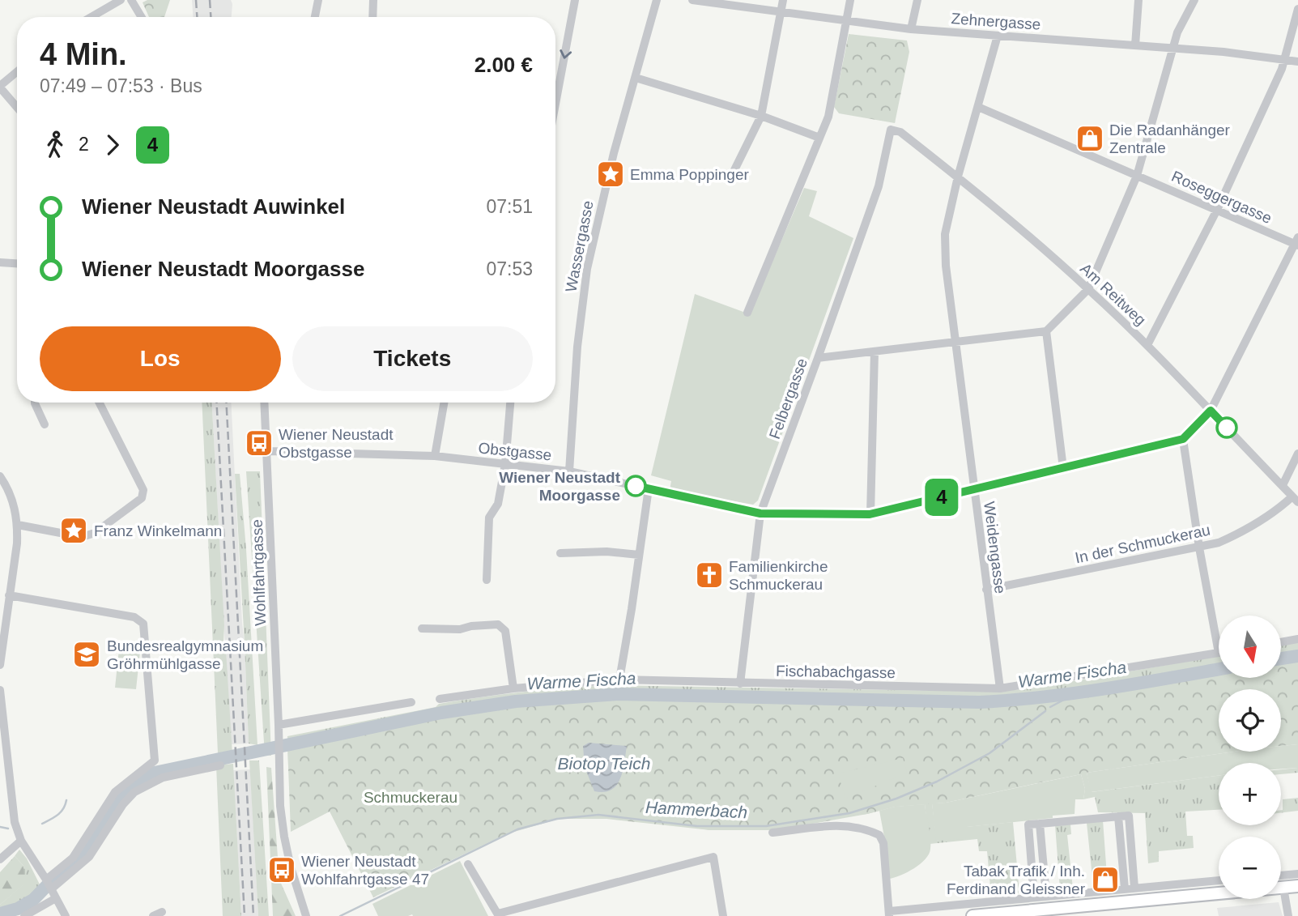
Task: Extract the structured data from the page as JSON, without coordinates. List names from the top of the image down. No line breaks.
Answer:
{"streets":{"street":["Zehnergasse","Roseggergasse","Wassergasse","Am Reitweg","Felbergasse","Obstgasse","In der Schmuckerau","Weidengasse","Wohlfahrtgasse","Fischabachgasse"]},"crossings":[["Zehnergasse","Weidengasse"],["Roseggergasse","Weidengasse"],["Wassergasse","Obstgasse"],["Am Reitweg","Felbergasse"],["Am Reitweg","In der Schmuckerau"],["Am Reitweg","Weidengasse"],["Felbergasse","Obstgasse"],["Felbergasse","Fischabachgasse"],["Obstgasse","Weidengasse"],["Obstgasse","Wohlfahrtgasse"],["In der Schmuckerau","Weidengasse"],["Weidengasse","Fischabachgasse"]],"water":["Warme Fischa","Biotop Teich","Hammerbach"],"parks":["Schmuckerau"],"places":{"shop":["Die Radanhänger Zentrale","Tabak Trafik / Inh. Ferdinand Gleissner"],"place":["Emma Poppinger","Franz Winkelmann"],"bus stop":["Wiener Neustadt Obstgasse","Wiener Neustadt Wohlfahrtgasse 47"],"other":["Wiener Neustadt Moorgasse"],"church":["Familienkirche Schmuckerau"],"school or university":["Bundesrealgymnasium Gröhrmühlgasse"]},"lines":["bus line 4"],"north":"bottom","page":{"on_map":"4","heading":["4 Min.","07:49 – 07:53 · Bus","2.00 €"],"legs":["2","4"],"list":[{"name":"Wiener Neustadt Auwinkel","value":"07:51"},{"name":"Wiener Neustadt Moorgasse","value":"07:53"}],"buttons":["Los","Tickets"],"map_buttons":["+","−"]}}
